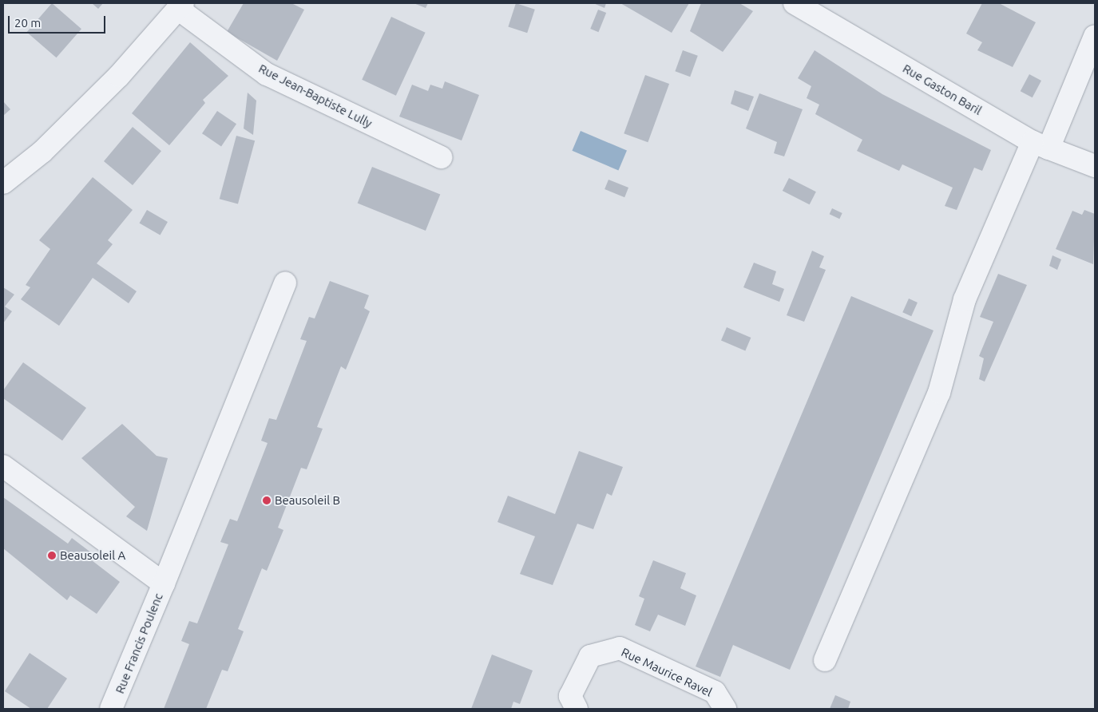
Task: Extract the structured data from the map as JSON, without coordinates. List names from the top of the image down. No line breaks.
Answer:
{"streets":{"street":["Rue Gaston Baril","Rue Jean-Baptiste Lully","Rue Francis Poulenc","Rue Maurice Ravel"]},"places":["Beausoleil B","Beausoleil A"],"scale_bar":"20 m"}
